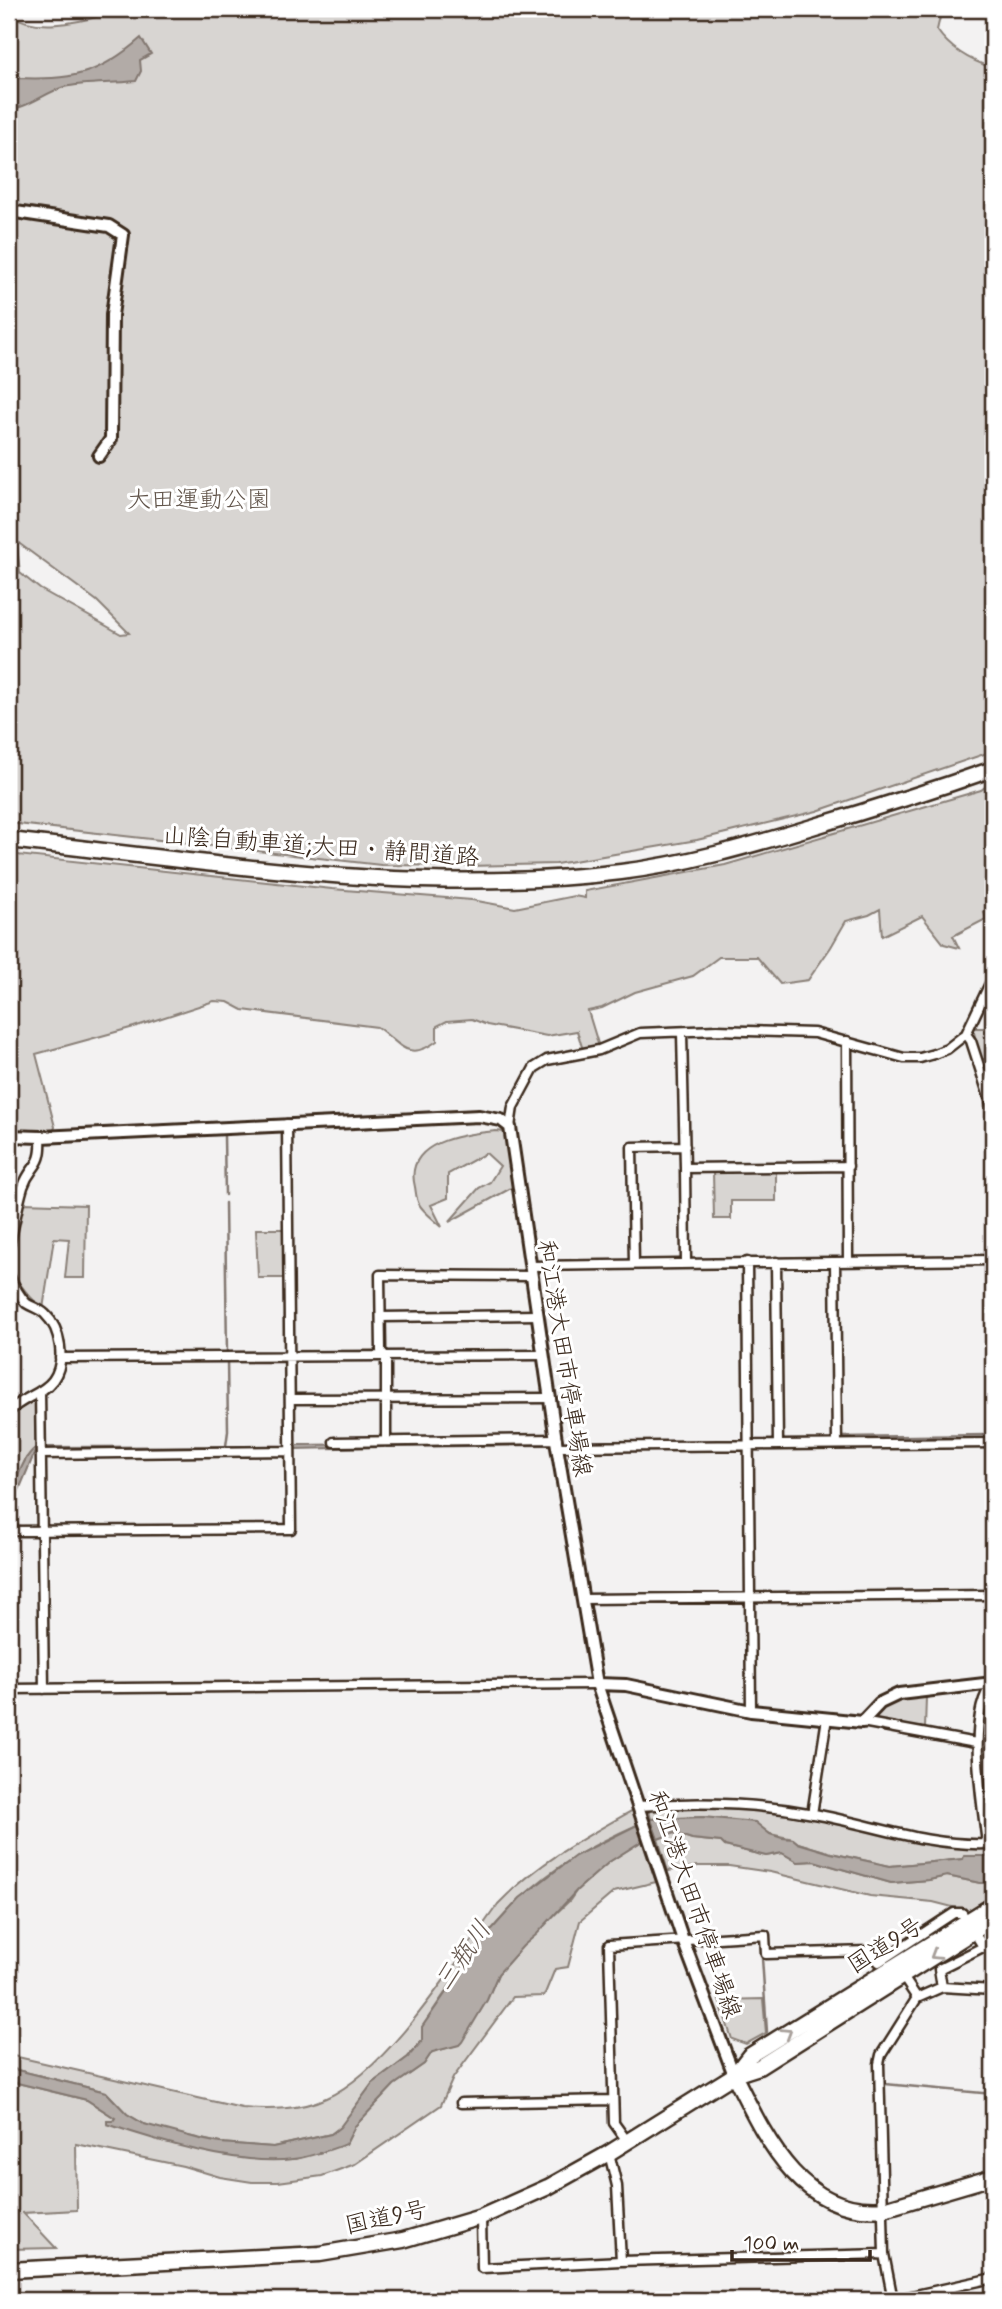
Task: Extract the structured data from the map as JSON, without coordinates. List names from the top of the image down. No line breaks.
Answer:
{"streets":{"highway":["山陰自動車道;大田・静間道路","国道9号"],"main road":["和江港大田市停車場線"]},"crossings":[["和江港大田市停車場線","国道9号"]],"water":["三瓶川"],"parks":["大田運動公園"],"scale_bar":"100 m"}
